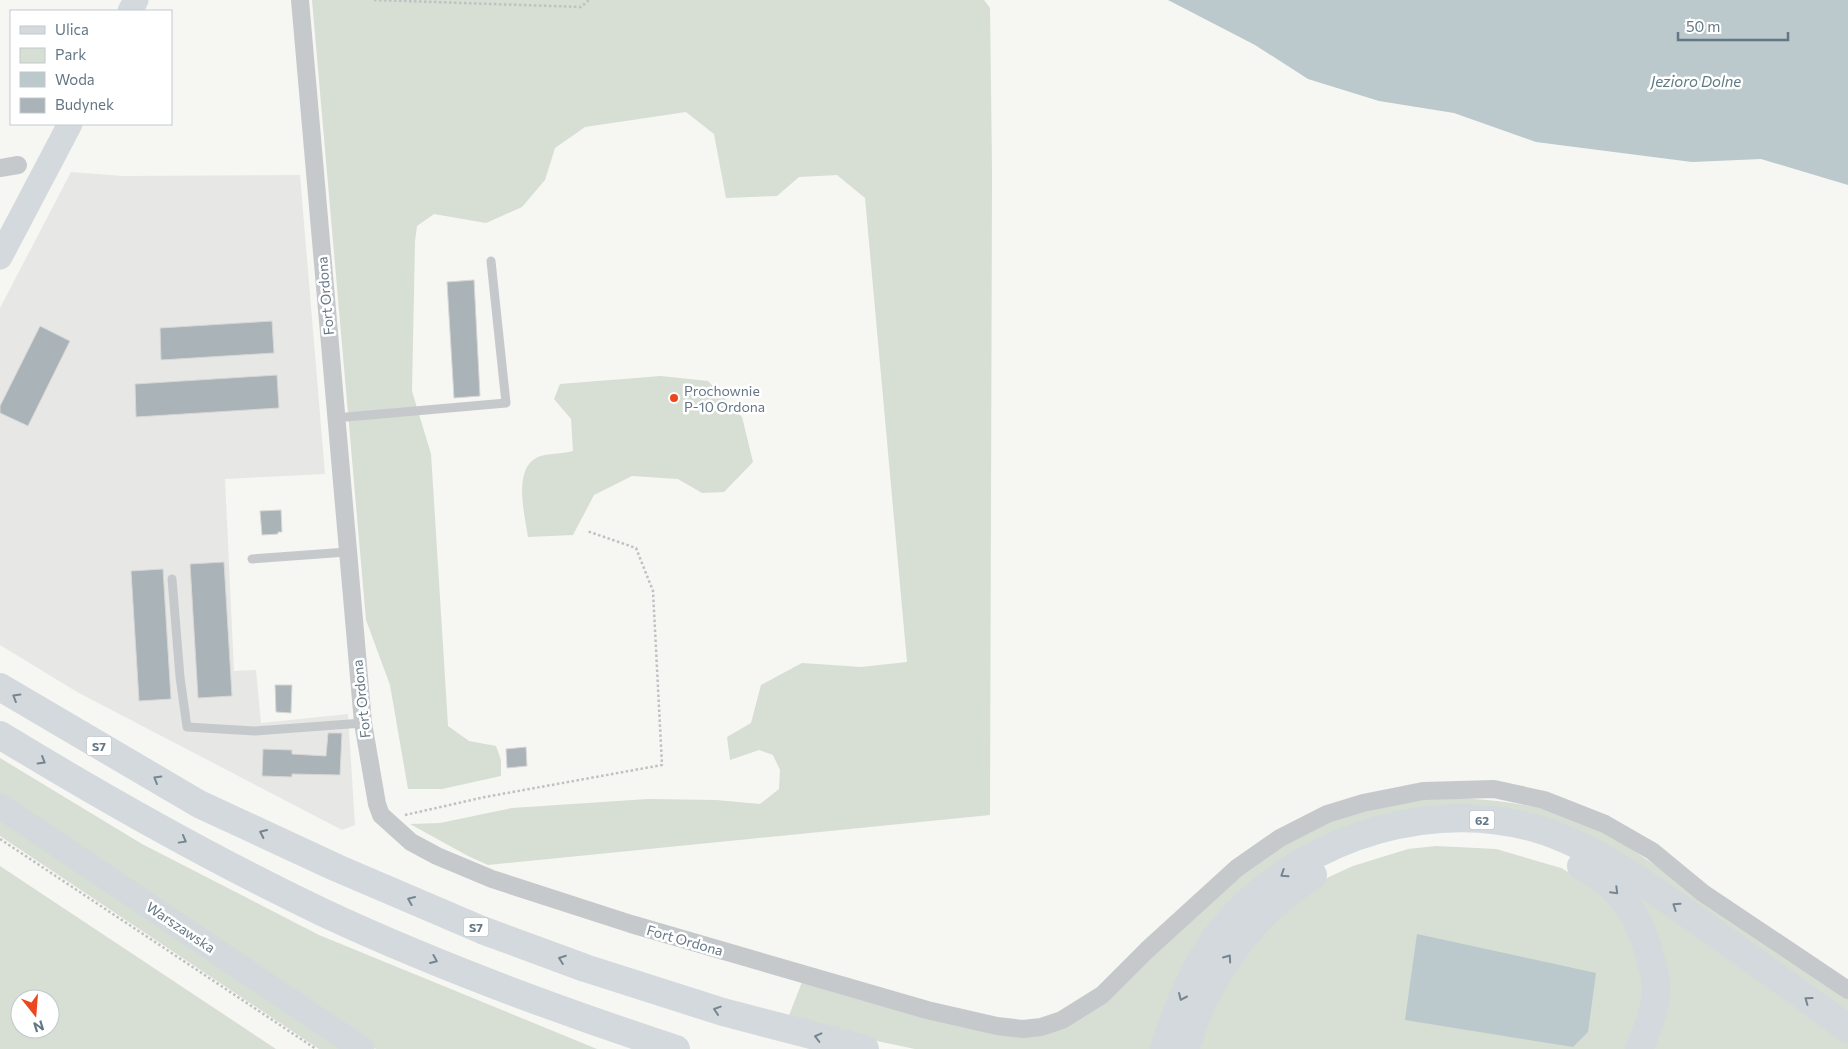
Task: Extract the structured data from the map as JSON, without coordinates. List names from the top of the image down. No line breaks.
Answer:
{"streets":{"highway":["S7","62"],"main road":["Warszawska"],"street":["Fort Ordona"]},"water":["Jezioro Dolne"],"places":["Prochownie P-10 Ordona"],"legend":["Ulica","Park","Woda","Budynek"],"scale_bar":"50 m","north":"bottom"}
